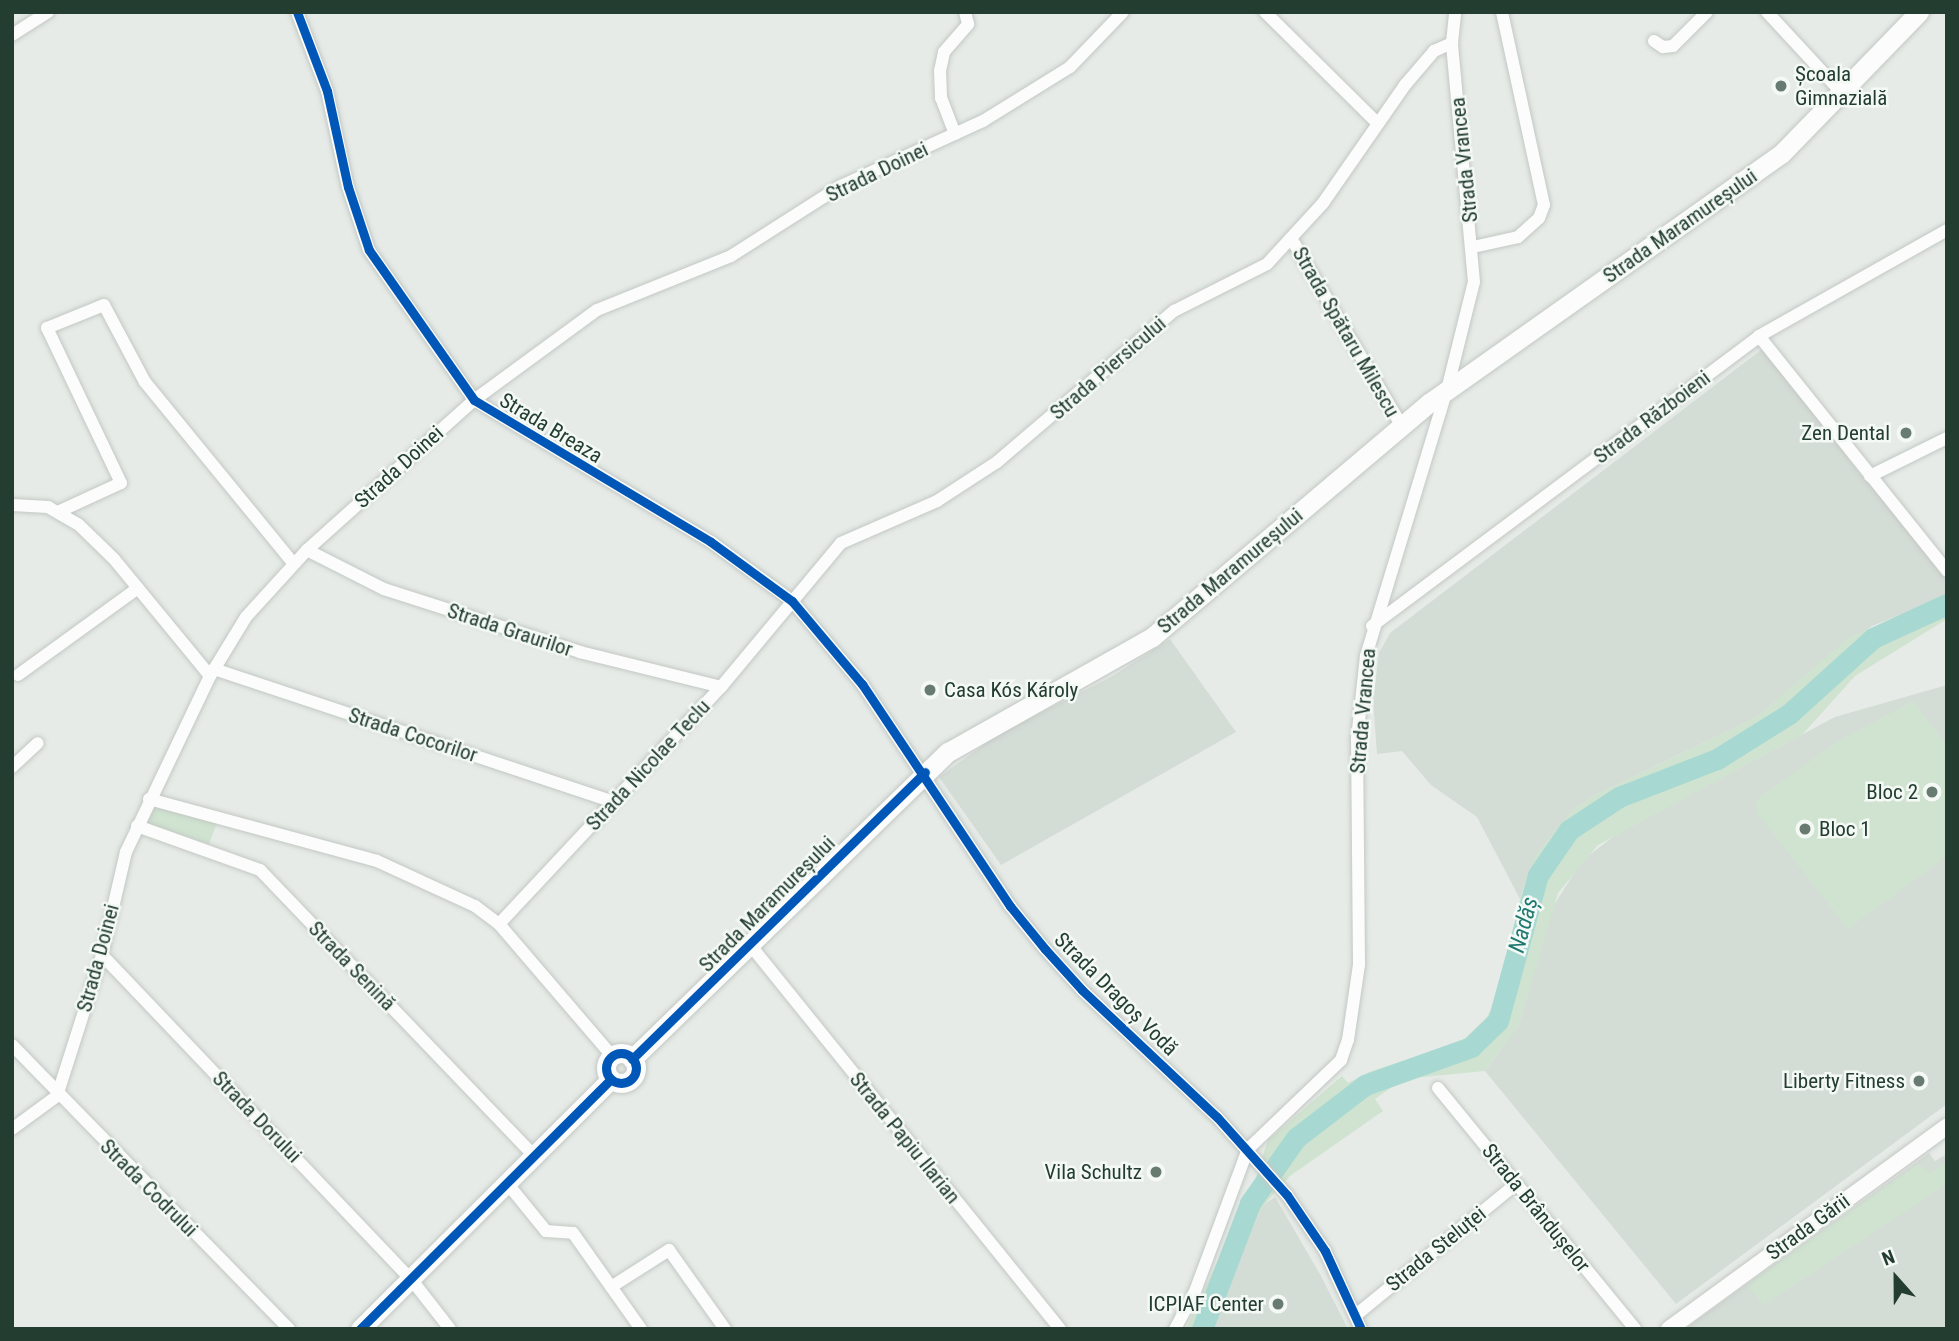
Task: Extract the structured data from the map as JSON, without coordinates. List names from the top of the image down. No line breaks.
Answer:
{"streets":{"main road":["Strada Maramureșului"],"street":["Strada Vrancea","Strada Doinei","Strada Spătaru Milescu","Strada Piersicului","Strada Războieni","Strada Breaza","Strada Graurilor","Strada Cocorilor","Strada Nicolae Teclu","Strada Senină","Strada Dragoș Vodă","Strada Dorului","Strada Papiu Ilarian","Strada Codrului","Strada Brândușelor","Strada Gării","Strada Steluței"]},"crossings":[["Strada Vrancea","Strada Maramureșului"],["Strada Vrancea","Strada Piersicului"],["Strada Vrancea","Strada Războieni"],["Strada Vrancea","Strada Dragoș Vodă"],["Strada Doinei","Strada Breaza"],["Strada Doinei","Strada Graurilor"],["Strada Doinei","Strada Cocorilor"],["Strada Doinei","Strada Senină"],["Strada Doinei","Strada Dorului"],["Strada Doinei","Strada Codrului"],["Strada Maramureșului","Strada Spătaru Milescu"],["Strada Maramureșului","Strada Breaza"],["Strada Maramureșului","Strada Senină"],["Strada Maramureșului","Strada Dragoș Vodă"],["Strada Maramureșului","Strada Dorului"],["Strada Maramureșului","Strada Papiu Ilarian"],["Strada Spătaru Milescu","Strada Piersicului"],["Strada Piersicului","Strada Breaza"],["Strada Piersicului","Strada Nicolae Teclu"],["Strada Breaza","Strada Nicolae Teclu"],["Strada Breaza","Strada Dragoș Vodă"],["Strada Graurilor","Strada Nicolae Teclu"],["Strada Cocorilor","Strada Nicolae Teclu"],["Strada Dragoș Vodă","Strada Steluței"],["Strada Brândușelor","Strada Steluței"]],"water":["Nadăș"],"places":["Școala Gimnazială","Zen Dental","Casa Kós Károly","Bloc 2","Bloc 1","Liberty Fitness","Vila Schultz","ICPIAF Center"],"north":"top"}
